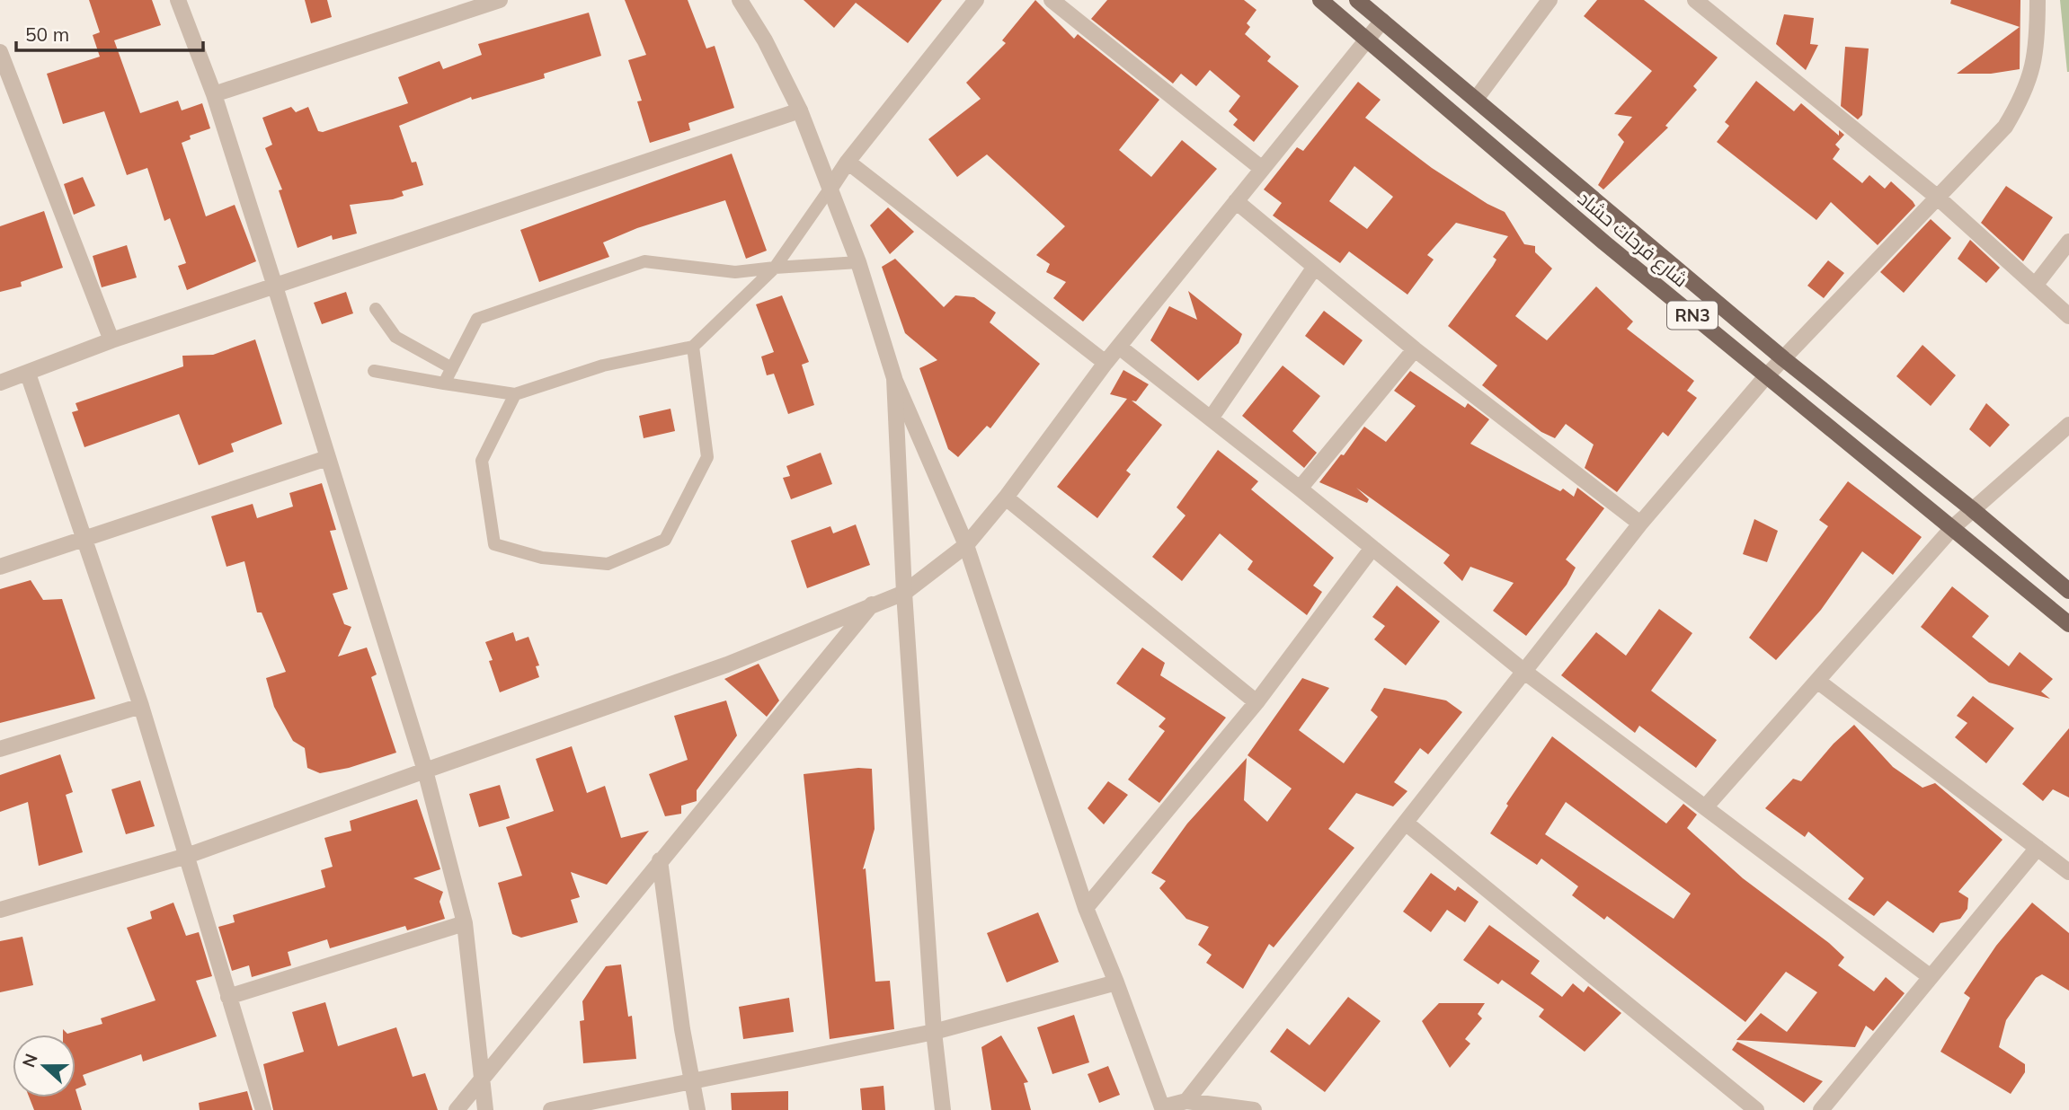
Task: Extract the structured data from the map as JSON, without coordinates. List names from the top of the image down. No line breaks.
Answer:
{"streets":{"main road":["شارع فرحات حشاد","RN3"]},"scale_bar":"50 m","north":"left"}
